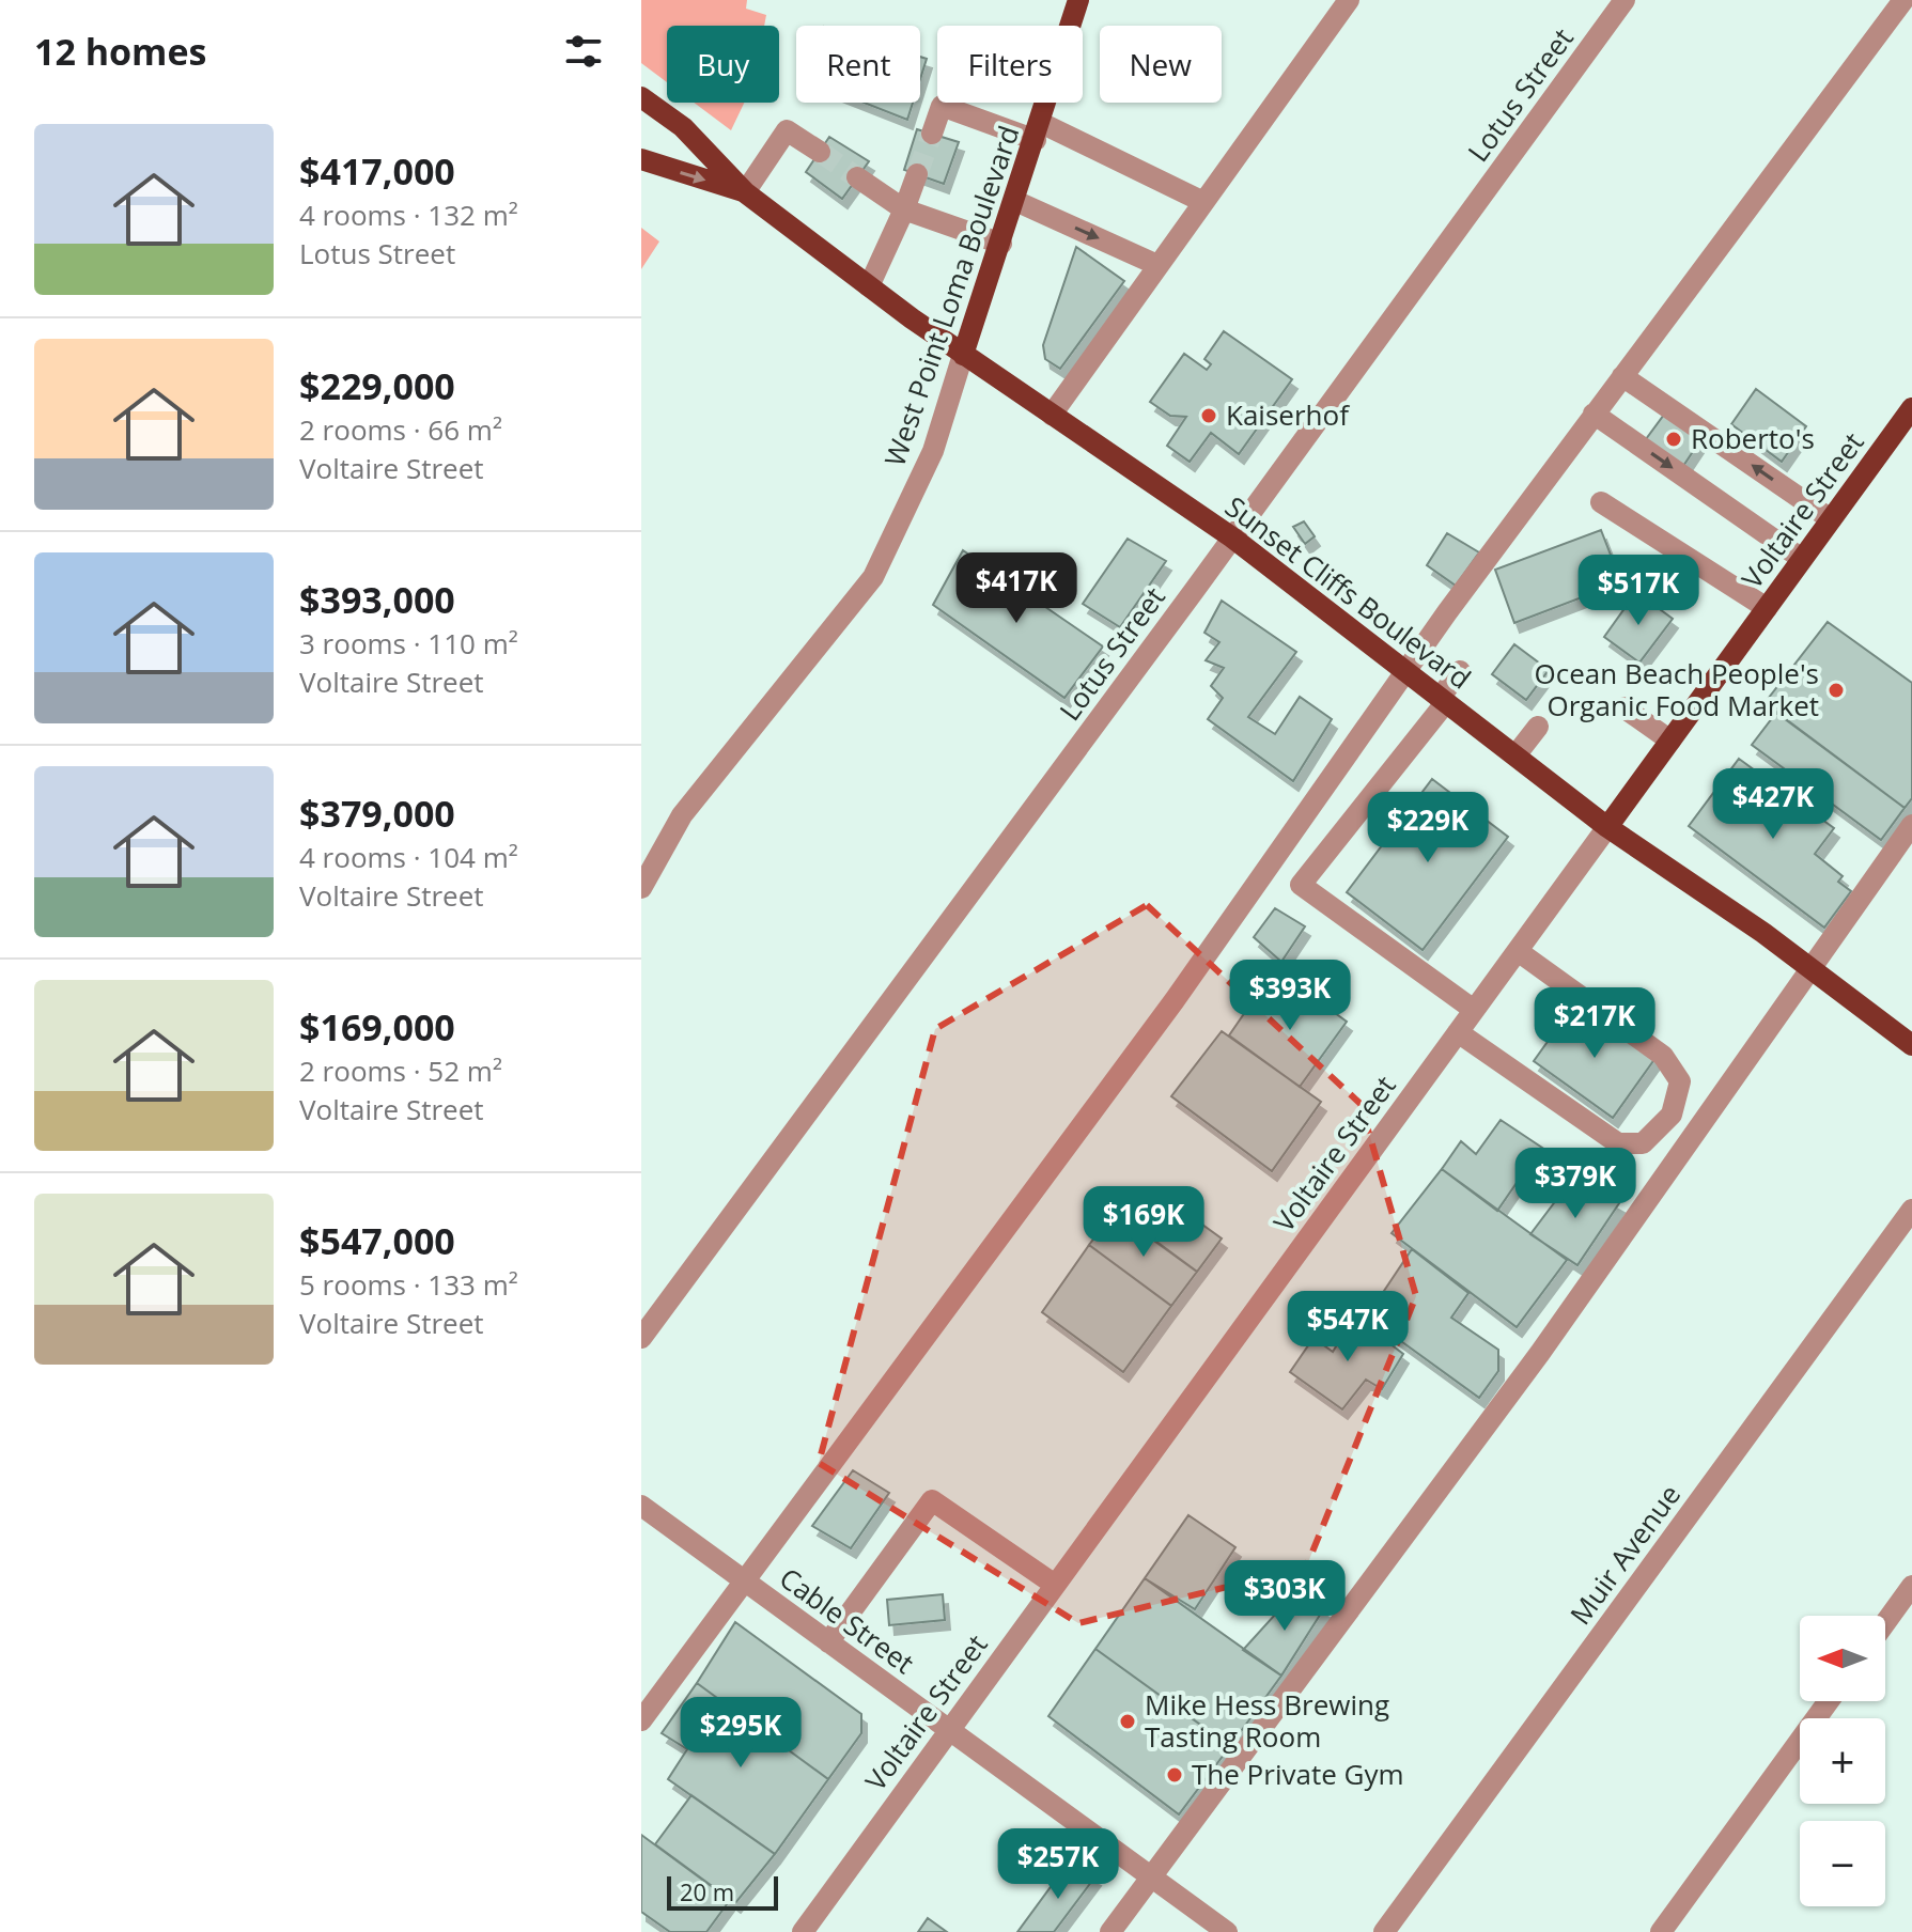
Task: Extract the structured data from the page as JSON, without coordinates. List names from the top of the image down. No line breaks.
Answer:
{"streets":{"main road":["West Point Loma Boulevard","Voltaire Street","Sunset Cliffs Boulevard"],"street":["Lotus Street","Muir Avenue","Cable Street"]},"crossings":[["Lotus Street","Sunset Cliffs Boulevard"],["West Point Loma Boulevard","Sunset Cliffs Boulevard"],["Voltaire Street","Sunset Cliffs Boulevard"],["Voltaire Street","Cable Street"]],"places":["Kaiserhof","Roberto's","Ocean Beach People's Organic Food Market","Mike Hess Brewing Tasting Room","The Private Gym"],"scale_bar":"20 m","north":"left","page":{"heading":"12 homes","chip":["Buy","Rent","Filters","New"],"list":[{"name":"$417,000","note":"4 rooms · 132 m² · Lotus Street"},{"name":"$229,000","note":"2 rooms · 66 m² · Voltaire Street"},{"name":"$393,000","note":"3 rooms · 110 m² · Voltaire Street"},{"name":"$379,000","note":"4 rooms · 104 m² · Voltaire Street"},{"name":"$169,000","note":"2 rooms · 52 m² · Voltaire Street"},{"name":"$547,000","note":"5 rooms · 133 m² · Voltaire Street"}],"price":["$417K","$517K","$427K","$229K","$393K","$217K","$379K","$169K","$547K","$303K","$295K","$257K"],"map_buttons":["+","−"],"scale":"20 m"}}
